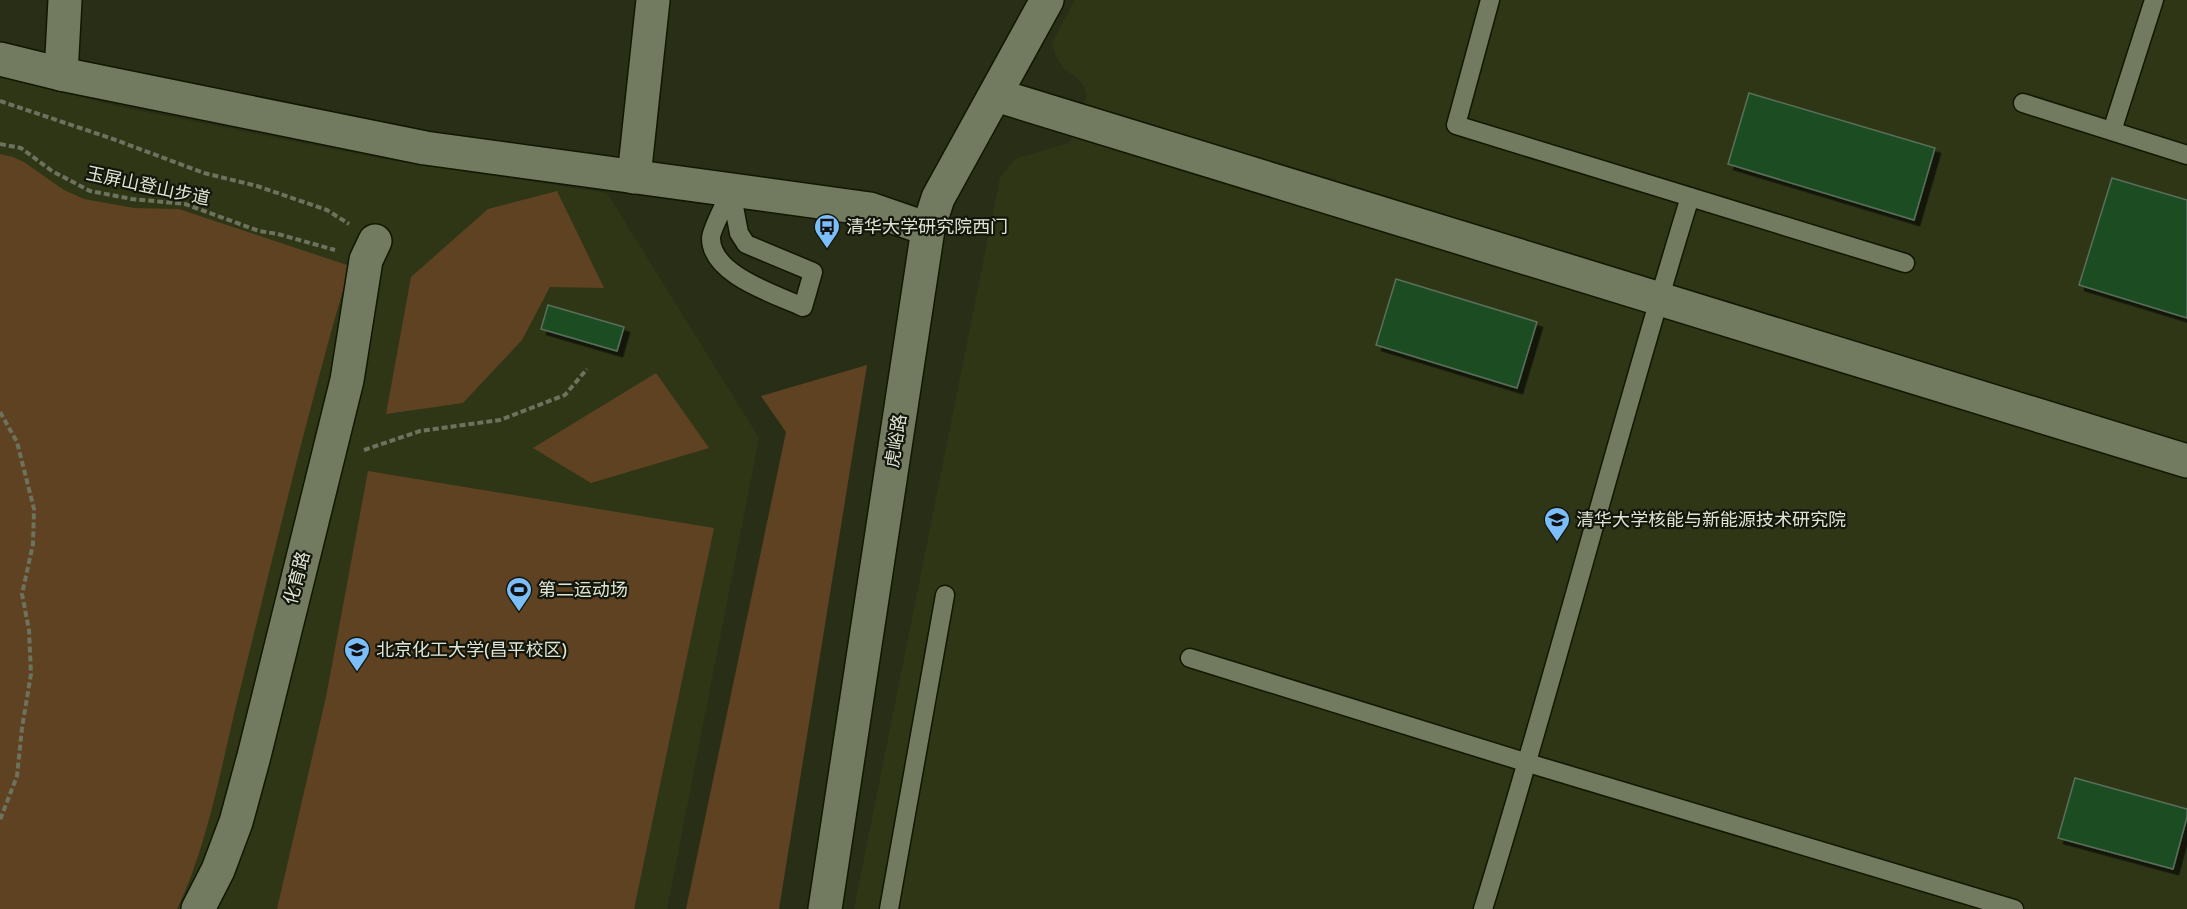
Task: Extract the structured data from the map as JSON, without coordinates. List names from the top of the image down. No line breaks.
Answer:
{"streets":{"street":["虎峪路","化育路"],"path":["玉屏山登山步道"]},"crossings":[["玉屏山登山步道","化育路"]],"places":{"bus stop":["清华大学研究院西门"],"school or university":["清华大学核能与新能源技术研究院","北京化工大学(昌平校区)"],"sports":["第二运动场"]}}
